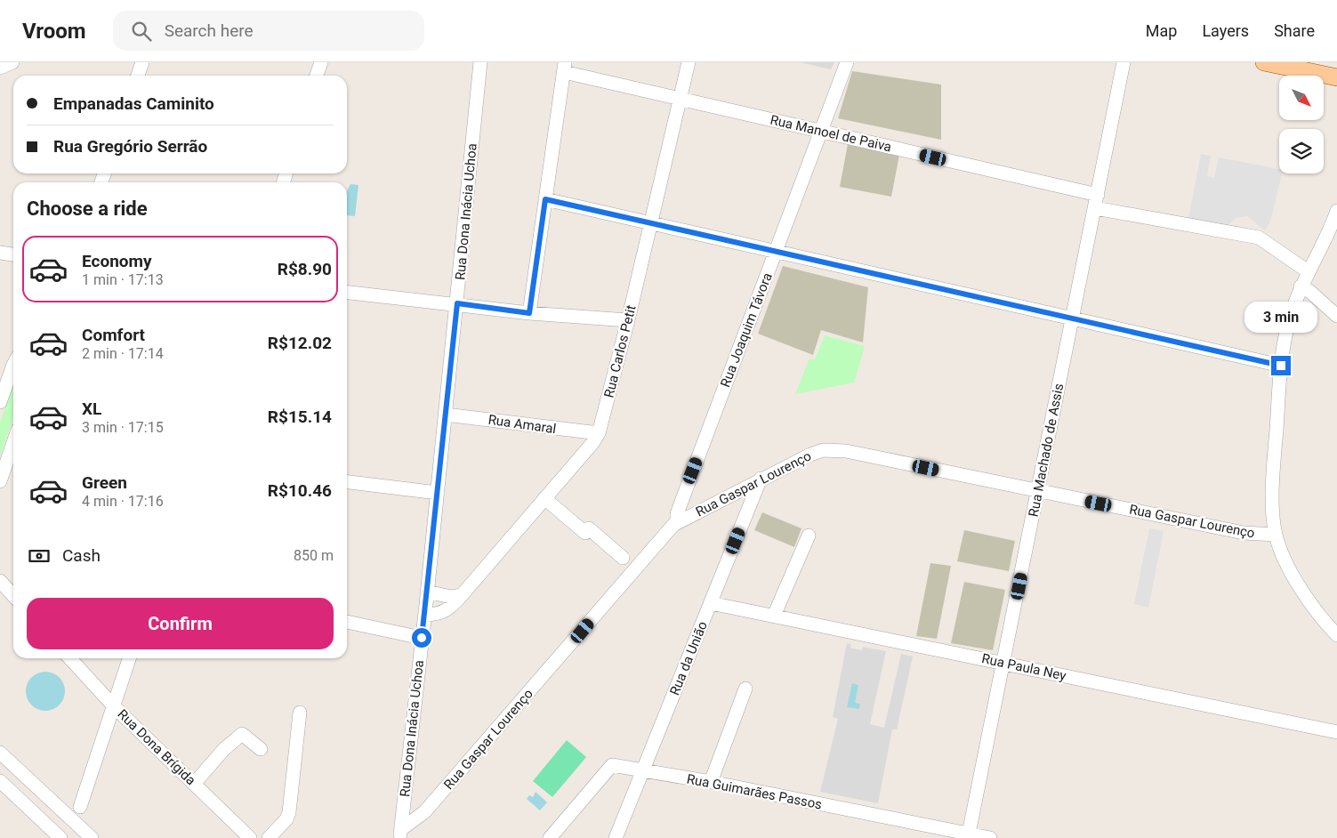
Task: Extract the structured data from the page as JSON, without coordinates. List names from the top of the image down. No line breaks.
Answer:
{"streets":{"street":["Rua Manoel de Paiva","Rua Dona Inácia Uchoa","Rua Joaquim Távora","Rua Carlos Petit","Rua Amaral","Rua Machado de Assis","Rua Gaspar Lourenço","Rua da União","Rua Paula Ney","Rua Dona Brígida","Rua Guimarães Passos"]},"crossings":[["Rua Manoel de Paiva","Rua Joaquim Távora"],["Rua Manoel de Paiva","Rua Carlos Petit"],["Rua Manoel de Paiva","Rua Machado de Assis"],["Rua Dona Inácia Uchoa","Rua Carlos Petit"],["Rua Dona Inácia Uchoa","Rua Amaral"],["Rua Dona Inácia Uchoa","Rua Gaspar Lourenço"],["Rua Joaquim Távora","Rua Gaspar Lourenço"],["Rua Carlos Petit","Rua Amaral"],["Rua Machado de Assis","Rua Gaspar Lourenço"],["Rua Machado de Assis","Rua Paula Ney"],["Rua Machado de Assis","Rua Guimarães Passos"],["Rua Gaspar Lourenço","Rua da União"],["Rua da União","Rua Paula Ney"],["Rua da União","Rua Guimarães Passos"]],"north":"bottom right","page":{"header":"Vroom","search":"Search here","nav":["Map","Layers","Share"],"banner":["Empanadas Caminito","Rua Gregório Serrão"],"heading":"Choose a ride","list":[{"name":"Economy","note":"1 min · 17:13","value":"R$8.90"},{"name":"Comfort","note":"2 min · 17:14","value":"R$12.02"},{"name":"XL","note":"3 min · 17:15","value":"R$15.14"},{"name":"Green","note":"4 min · 17:16","value":"R$10.46"}],"bubble":"3 min","pay":["Cash","850 m"],"buttons":"Confirm"}}
